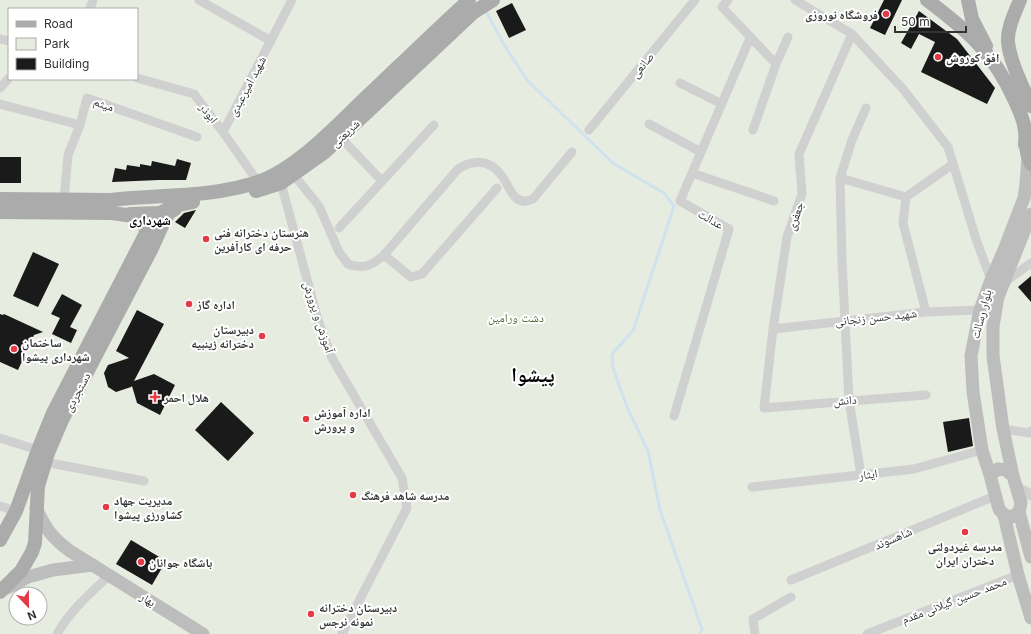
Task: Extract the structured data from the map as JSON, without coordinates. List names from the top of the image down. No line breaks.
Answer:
{"streets":{"main road":["شریعتی","بلوار رسالت","دستجردی","بهار"],"street":["صانعی","شهید امیرعبدی","میثم","ابوذر","جعفری","عدالت","آموزش و پرورش","شهید حسن زنجانی","دانش","ایثار","شاهسوند","محمد حسین گیلانی مقدم"]},"crossings":[["شهید امیرعبدی","ابوذر"],["ابوذر","شریعتی"],["شریعتی","آموزش و پرورش"],["شریعتی","دستجردی"],["جعفری","شهید حسن زنجانی"],["جعفری","دانش"],["بلوار رسالت","شهید حسن زنجانی"],["بلوار رسالت","ایثار"],["بلوار رسالت","شاهسوند"],["دستجردی","بهار"]],"districts":["شهرداری","پیشوا"],"parks":["دشت ورامین"],"places":{"other":["فروشگاه نوروزی","افق کوروش","هنرستان دخترانه فنی حرفه ای کارآفرین","اداره گاز","دبیرستان دخترانه زینبیه","ساختمان شهرداری پیشوا","اداره آموزش و پرورش","مدرسه شاهد فرهنگ","مدیریت جهاد کشاورزی پیشوا","مدرسه غیردولتی دختران ایران","باشگاه جوانان","دبیرستان دخترانه نمونه نرجس"],"health":["هلال احمر"]},"legend":["Road","Park","Building"],"scale_bar":"50 m","north":"bottom"}
